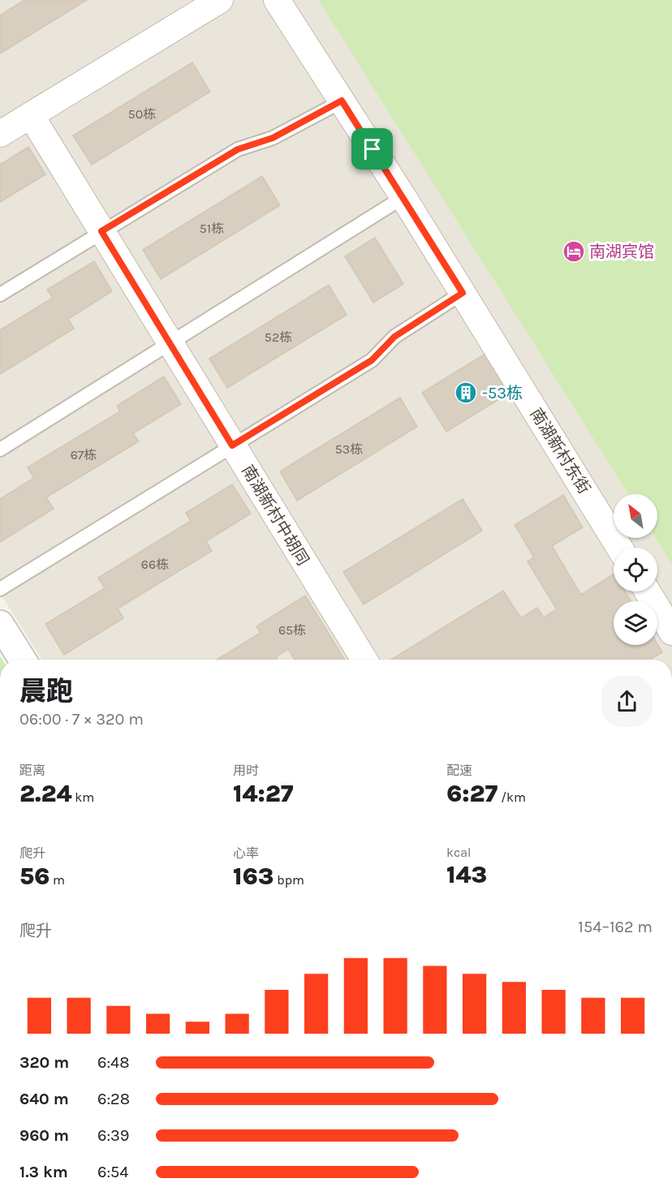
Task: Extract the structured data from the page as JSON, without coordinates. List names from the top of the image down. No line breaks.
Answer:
{"streets":{"street":["南湖新村东街","南湖新村中胡同"]},"places":{"hotel":["南湖宾馆"],"building":["-53栋"]},"house_numbers":["50栋","51栋","52栋","53栋","67栋","66栋","65栋"],"north":"top left","page":{"heading":["晨跑","06:00 · 7 × 320 m"],"stats":[["距离","2.24 km"],["用时","14:27"],["配速","6:27 /km"],["爬升","56 m"],["心率","163 bpm"],["kcal","143"]],"chart":["爬升","154–162 m"],"list":[{"name":"320 m","note":"6:48"},{"name":"640 m","note":"6:28"},{"name":"960 m","note":"6:39"},{"name":"1.3 km","note":"6:54"}]}}
